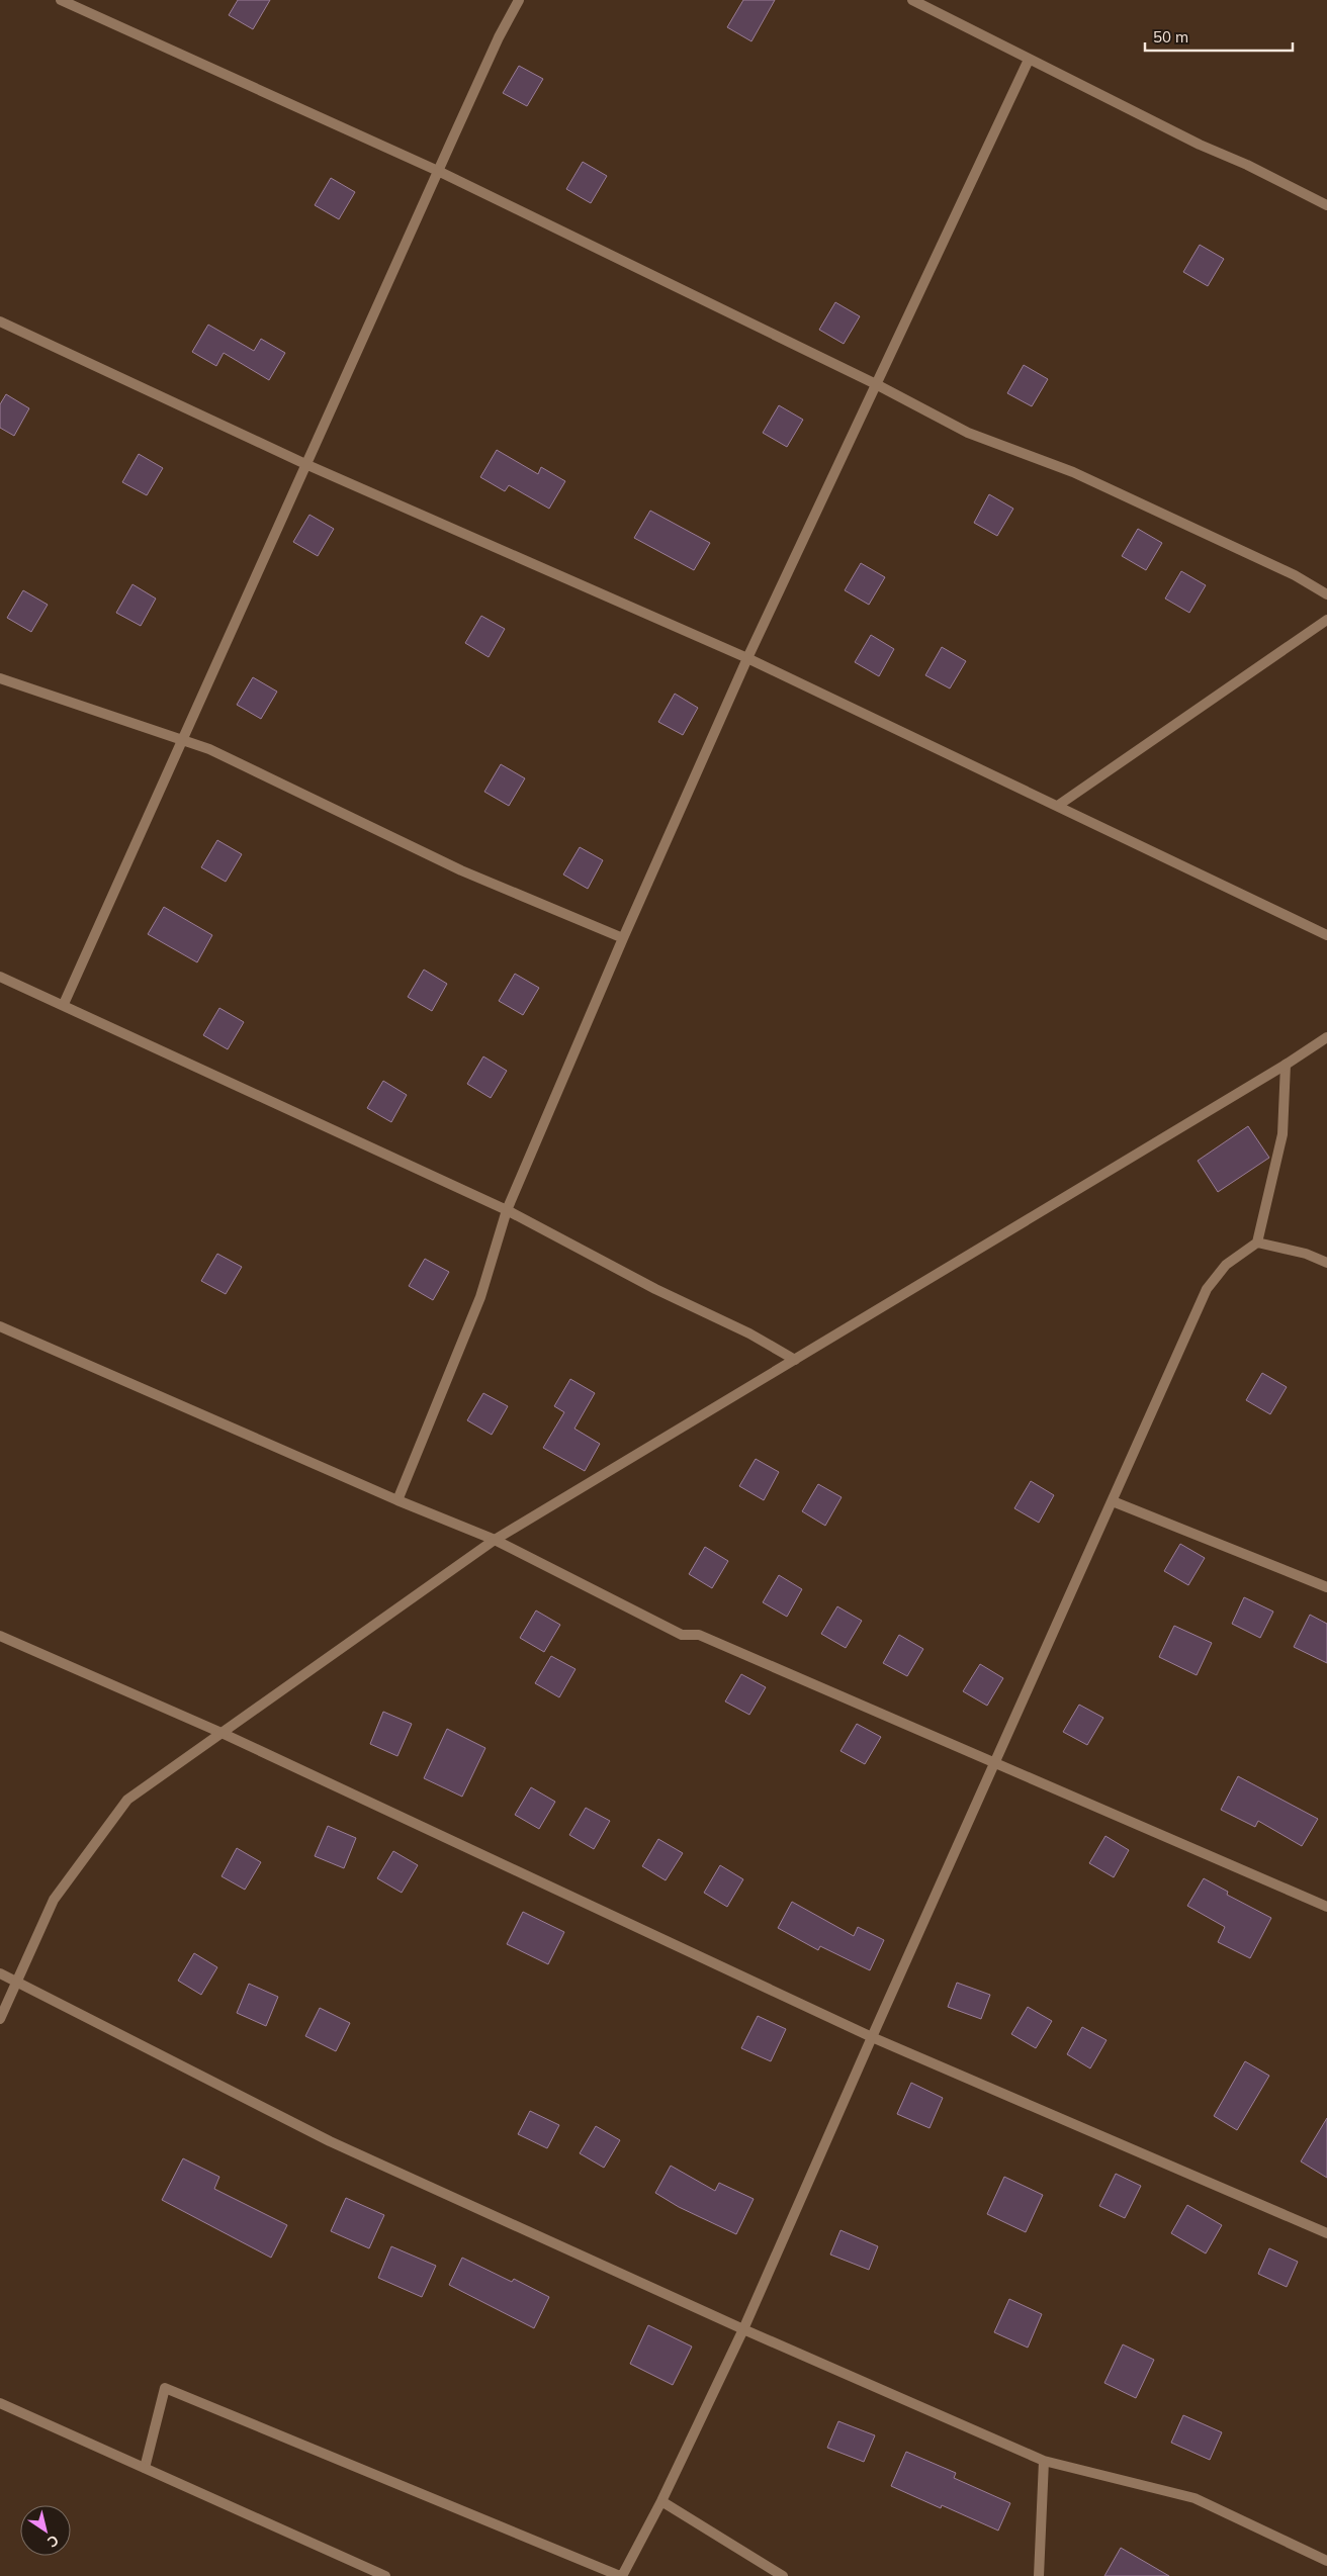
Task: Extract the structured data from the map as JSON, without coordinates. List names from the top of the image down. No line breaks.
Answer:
{"scale_bar":"50 m","north":"bottom right"}
